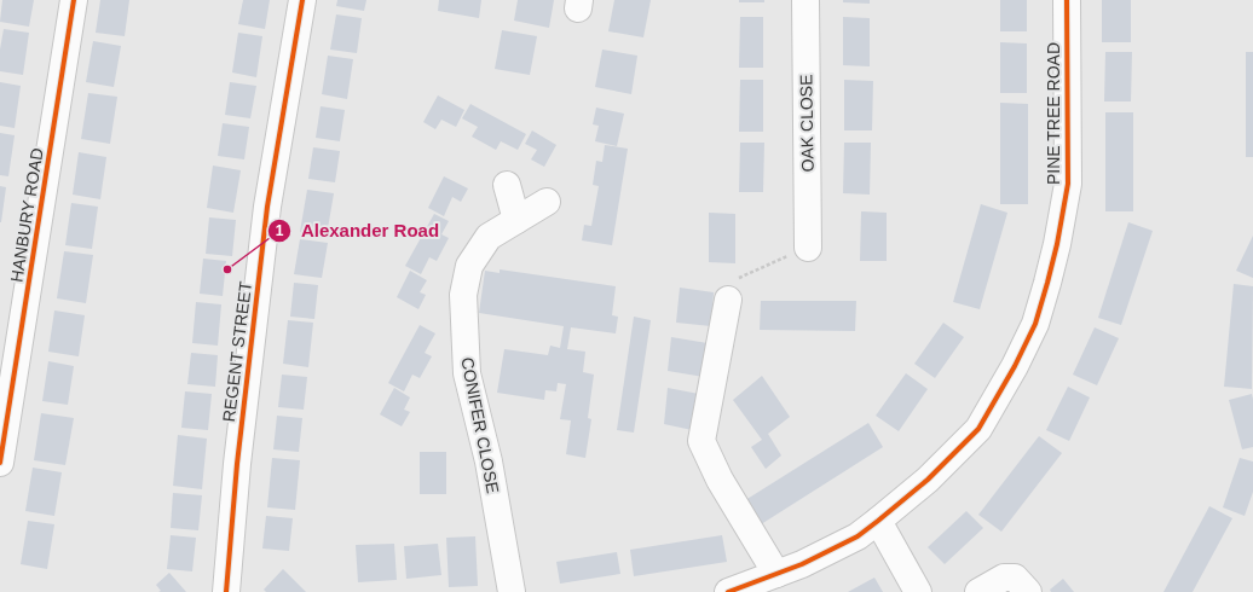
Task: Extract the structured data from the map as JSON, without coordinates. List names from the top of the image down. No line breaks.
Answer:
{"streets":{"street":["PINE TREE ROAD","OAK CLOSE","HANBURY ROAD","REGENT STREET","CONIFER CLOSE"]},"places":["Alexander Road"]}
